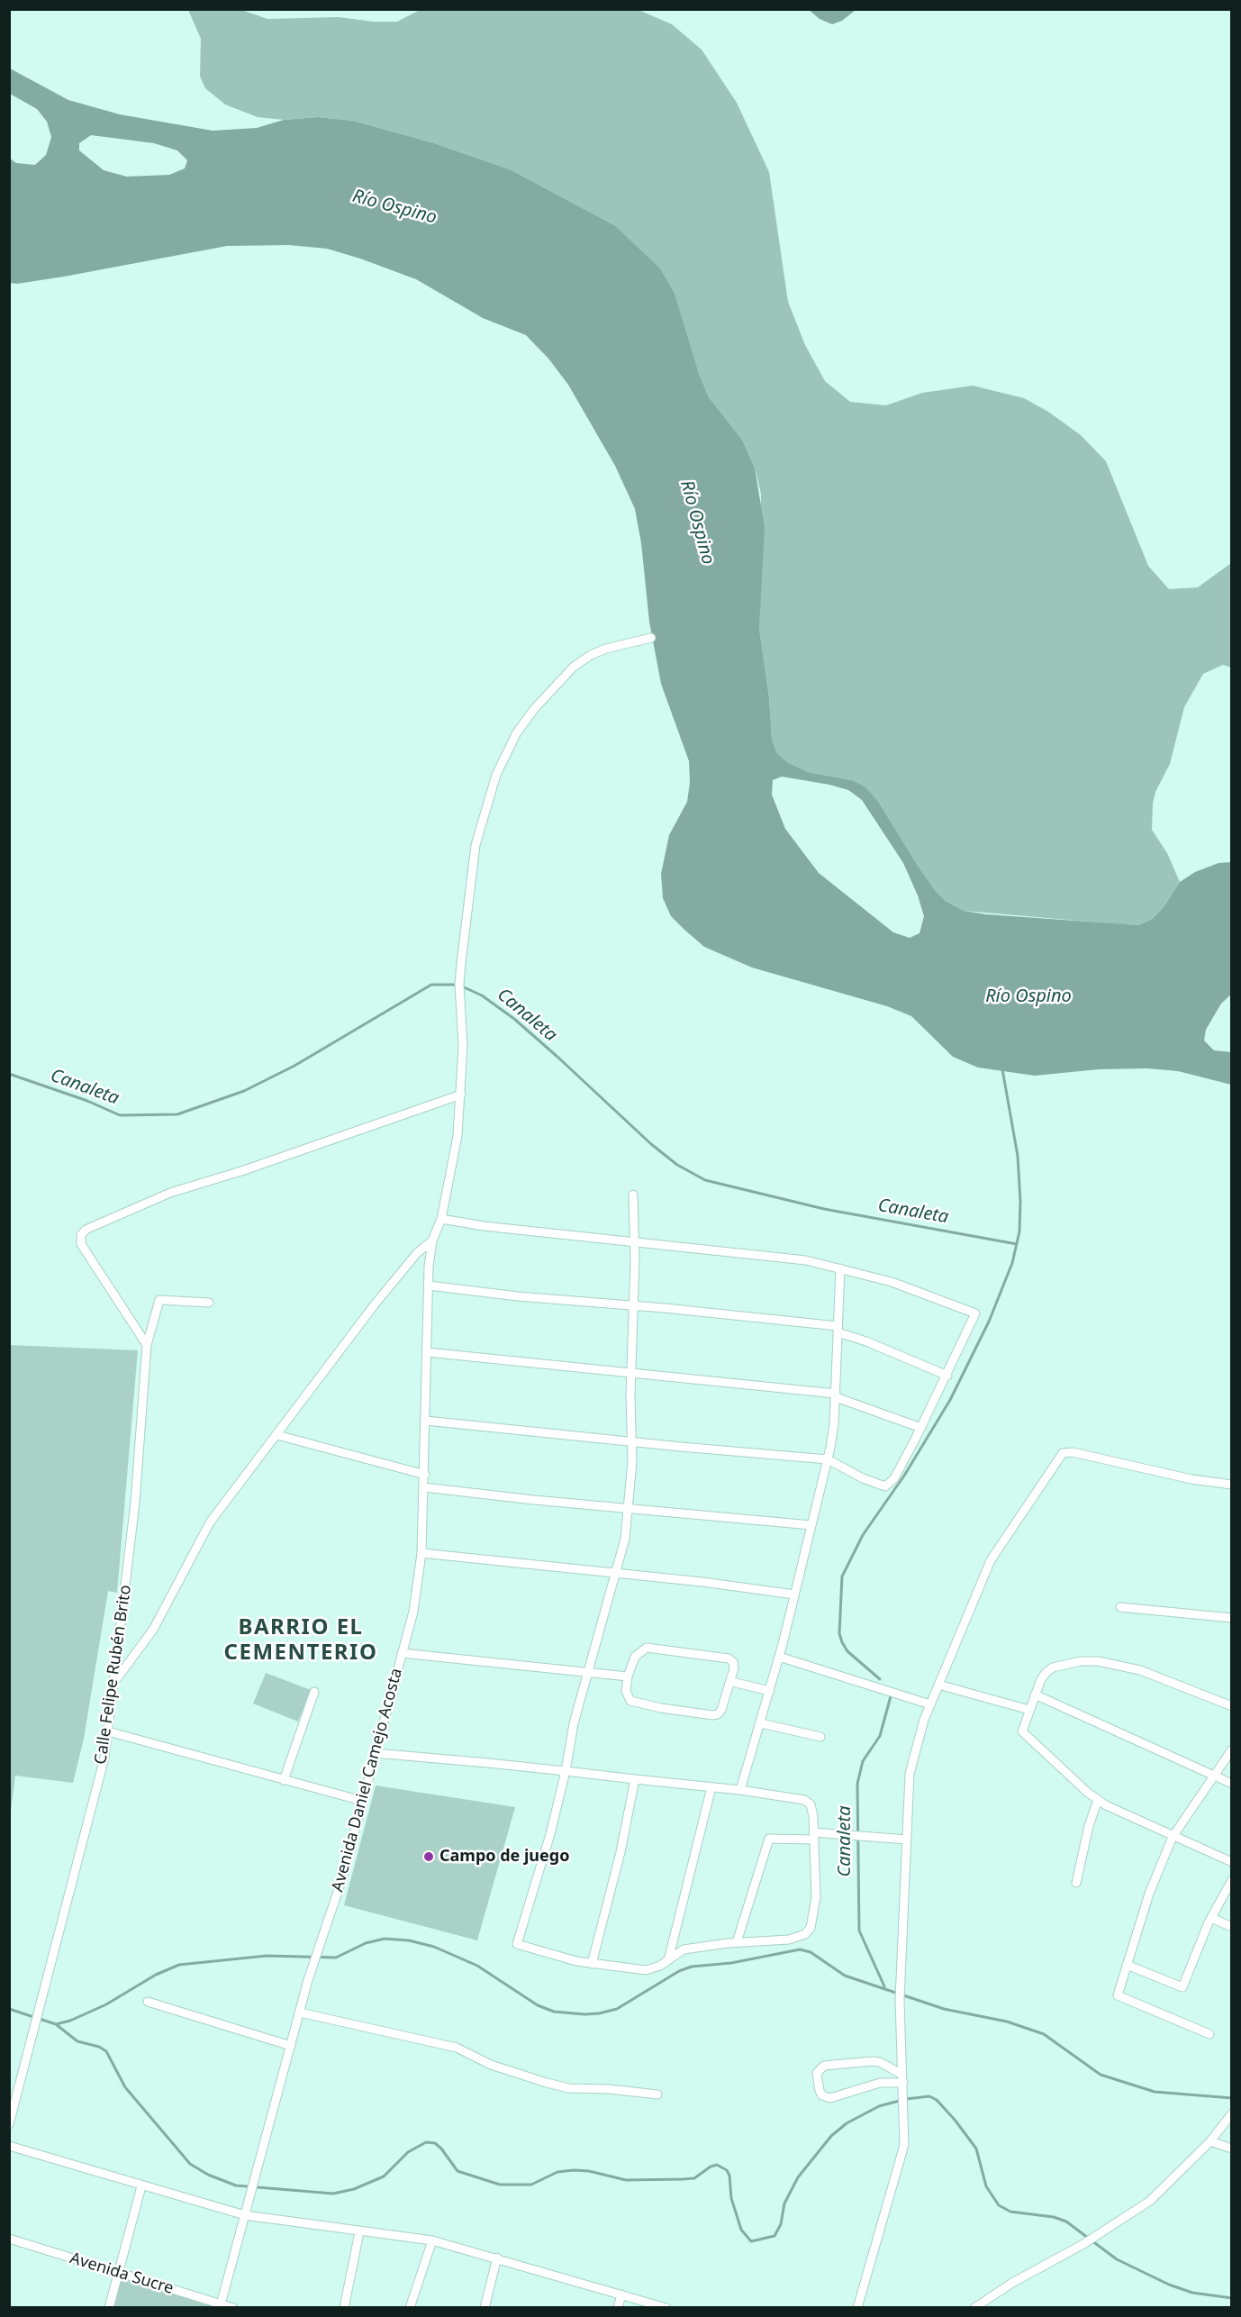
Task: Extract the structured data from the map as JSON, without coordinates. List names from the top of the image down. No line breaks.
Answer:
{"streets":{"street":["Calle Felipe Rubén Brito","Avenida Daniel Camejo Acosta","Avenida Sucre"]},"crossings":[["Avenida Daniel Camejo Acosta","Avenida Sucre"]],"districts":["BARRIO EL CEMENTERIO"],"water":["Río Ospino","Canaleta"],"places":["Campo de juego"]}
